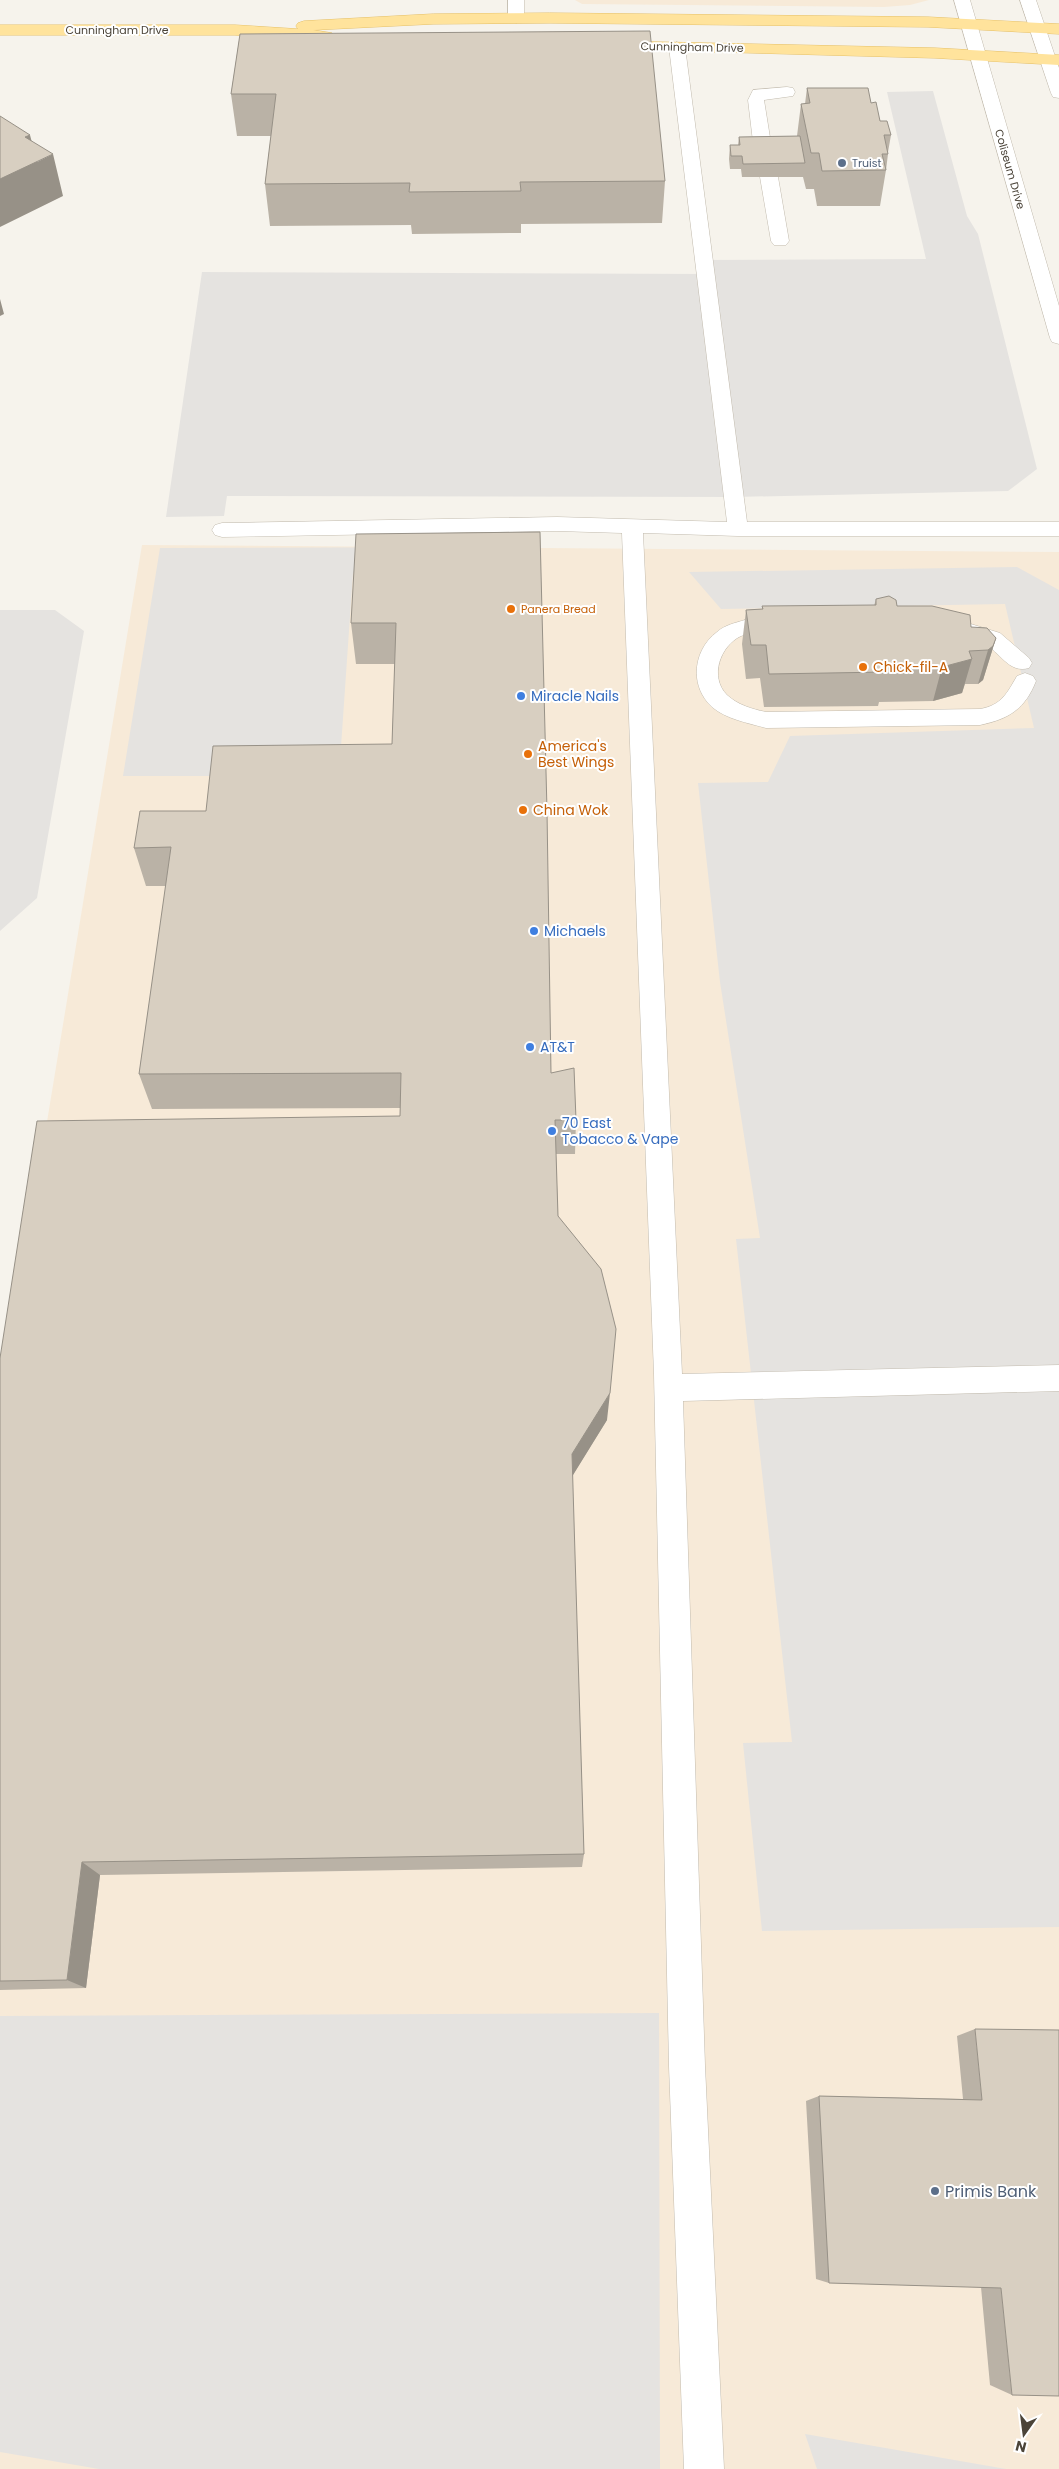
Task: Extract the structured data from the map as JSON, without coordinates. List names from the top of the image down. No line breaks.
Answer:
{"streets":{"main road":["Cunningham Drive"],"street":["Coliseum Drive"]},"crossings":[["Cunningham Drive","Coliseum Drive"]],"places":["Truist","Panera Bread","Chick-fil-A","Miracle Nails","America's Best Wings","China Wok","Michaels","AT&T","70 East Tobacco & Vape","Primis Bank"],"north":"bottom"}
